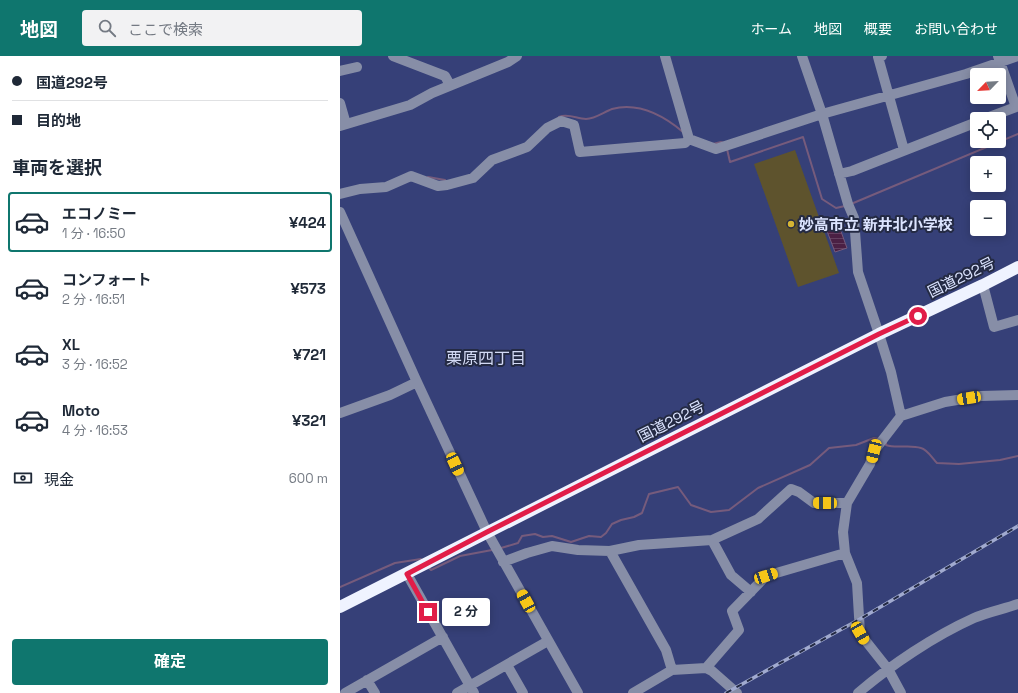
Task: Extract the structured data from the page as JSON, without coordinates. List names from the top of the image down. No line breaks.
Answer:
{"streets":{"highway":["国道292号"]},"districts":["栗原四丁目"],"places":["妙高市立 新井北小学校"],"north":"bottom left","page":{"header":"地図","search":"ここで検索","nav":["ホーム","地図","概要","お問い合わせ"],"banner":["国道292号","目的地"],"map_buttons":["+","−"],"heading":"車両を選択","list":[{"name":"エコノミー","note":"1 分 · 16:50","value":"¥424"},{"name":"コンフォート","note":"2 分 · 16:51","value":"¥573"},{"name":"XL","note":"3 分 · 16:52","value":"¥721"},{"name":"Moto","note":"4 分 · 16:53","value":"¥321"}],"pay":["現金","600 m"],"bubble":"2 分","buttons":"確定"}}
